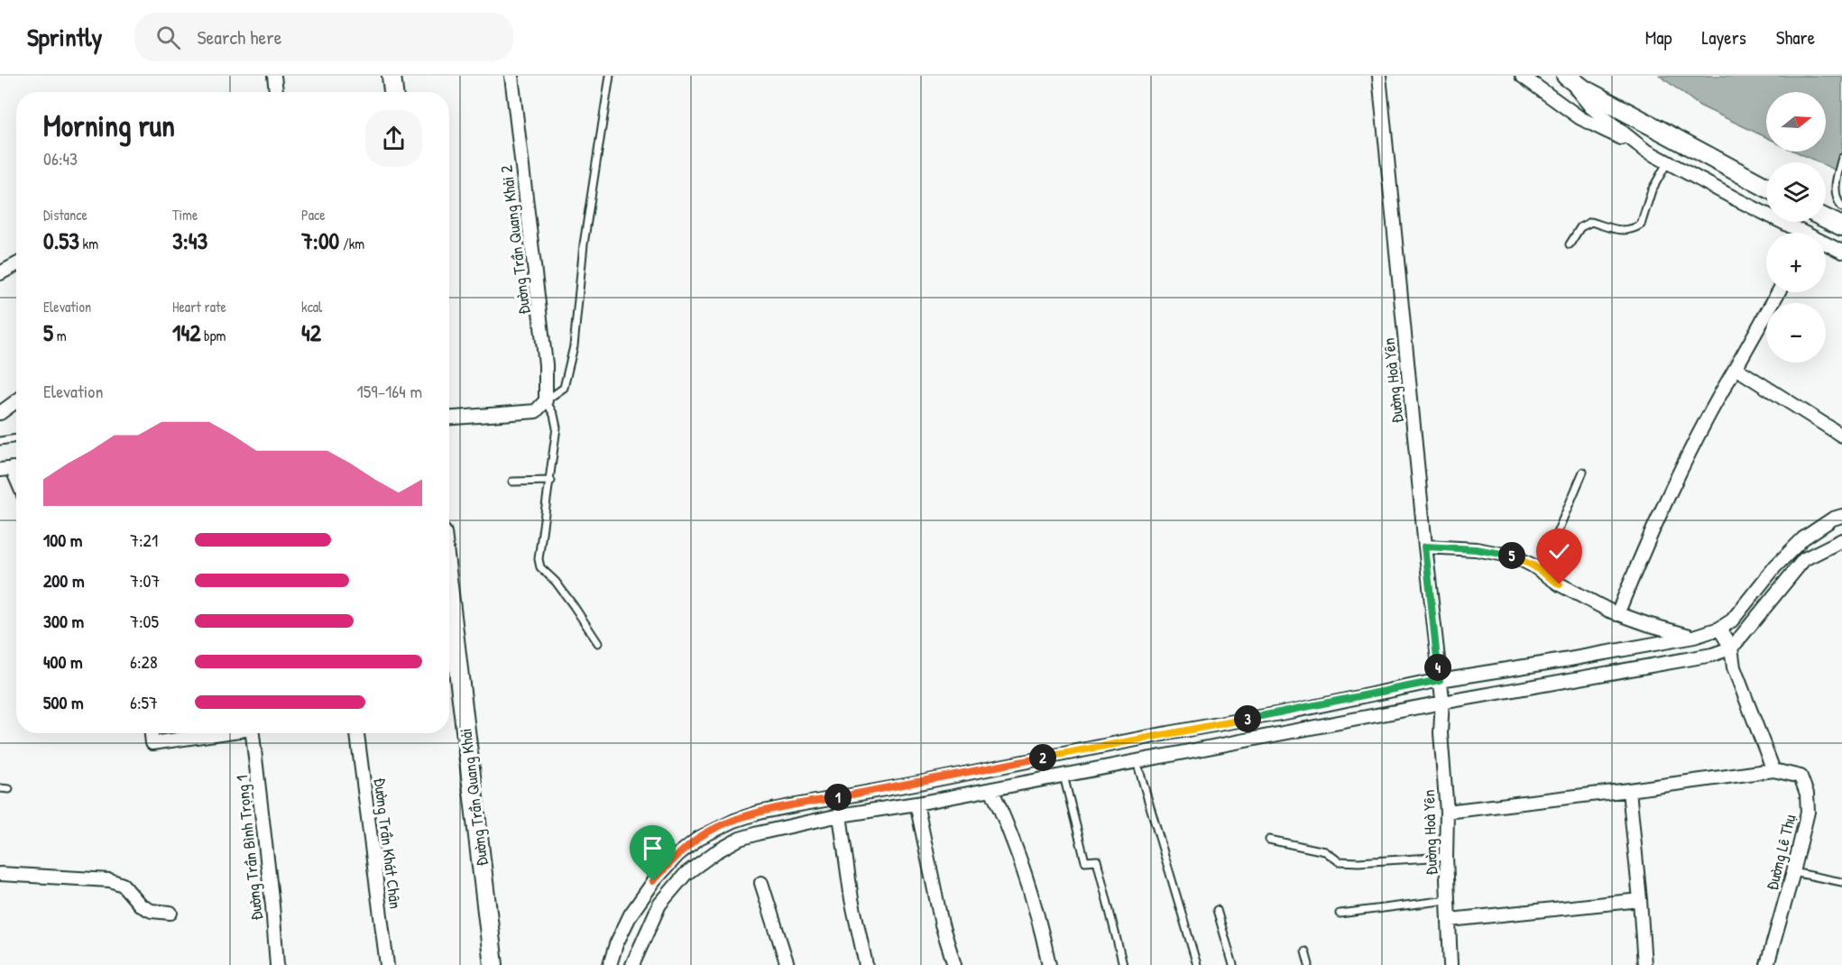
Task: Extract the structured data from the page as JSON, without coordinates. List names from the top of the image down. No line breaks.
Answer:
{"streets":{"main road":["Đường Trần Quang Khải"],"street":["Đường Trần Quang Khải 2","Đường Hoà Yên","Đường Trần Khát Chân","Đường Trần Bình Trọng 1","Đường Lê Thụ"]},"north":"right","page":{"header":"Sprintly","search":"Search here","nav":["Map","Layers","Share"],"map_buttons":["+","−"],"heading":["Morning run","06:43"],"stats":[["Distance","0.53 km"],["Time","3:43"],["Pace","7:00 /km"],["Elevation","5 m"],["Heart rate","142 bpm"],["kcal","42"]],"chart":["Elevation","159–164 m"],"list":[{"name":"100 m","note":"7:21"},{"name":"200 m","note":"7:07"},{"name":"300 m","note":"7:05"},{"name":"400 m","note":"6:28"},{"name":"500 m","note":"6:57"}],"pins":["5","4","3","2","1"]}}
